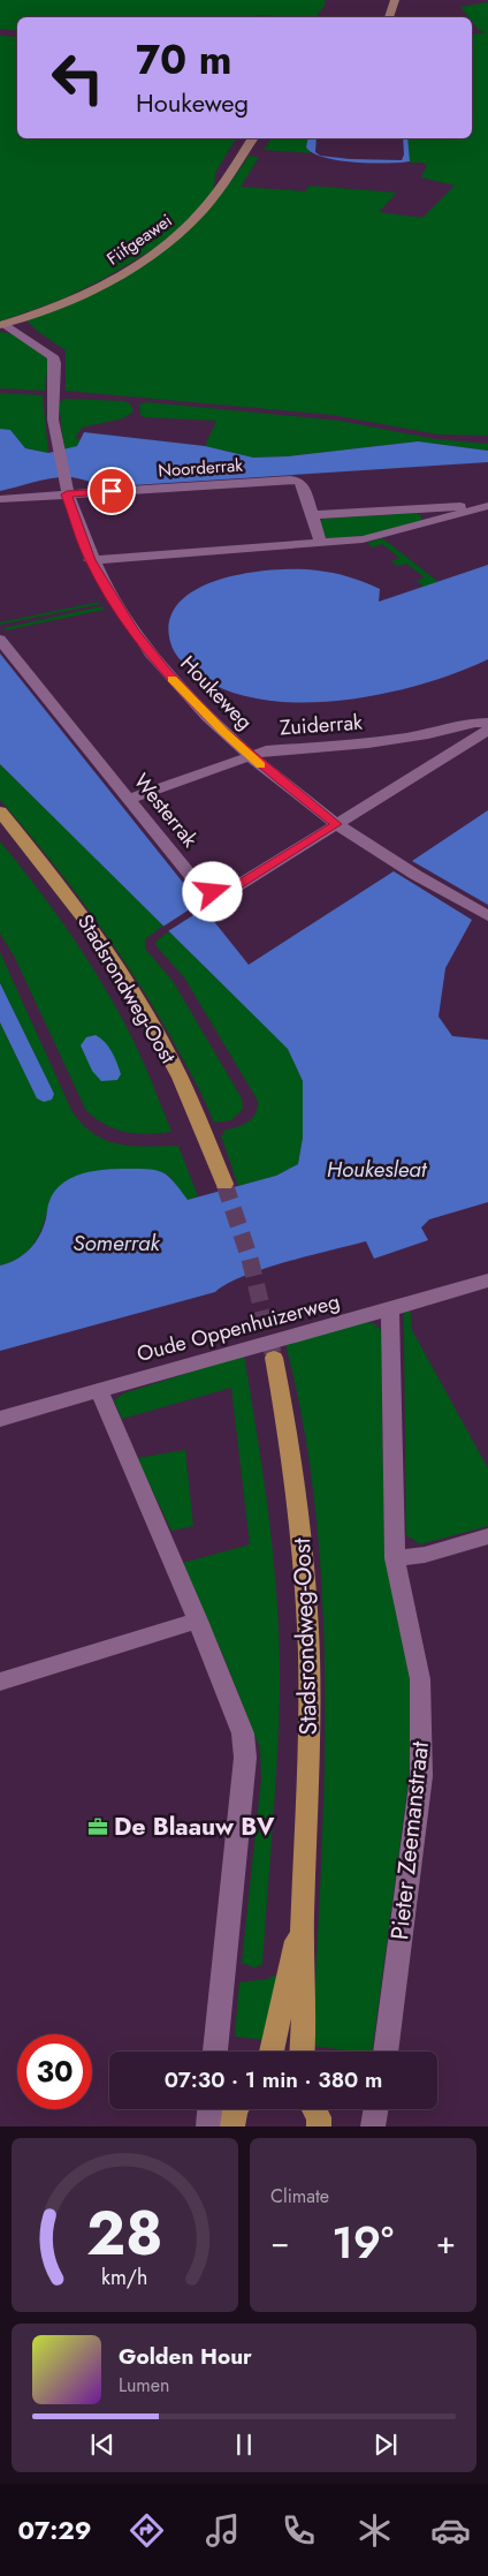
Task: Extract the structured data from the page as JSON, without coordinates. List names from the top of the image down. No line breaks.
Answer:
{"streets":{"main road":["Stadsrondweg-Oost"],"street":["Fiifgeawei","Noorderrak","Houkeweg","Zuiderrak","Westerrak","Oude Oppenhuizerweg","Pieter Zeemanstraat"]},"crossings":[["Fiifgeawei","Houkeweg"],["Noorderrak","Houkeweg"],["Houkeweg","Zuiderrak"],["Houkeweg","Westerrak"],["Zuiderrak","Westerrak"],["Oude Oppenhuizerweg","Pieter Zeemanstraat"]],"water":["Houkesleat","Somerrak"],"places":{"office":["De Blaauw BV"]},"page":{"turn":["70 m","Houkeweg"],"limit":"30","trip":"07:30 · 1 min · 380 m","tile":"Climate","heat":["−","19°","+"],"song":["Golden Hour","Lumen"],"tabs":"07:29","gauge":["28","km/h"]}}
